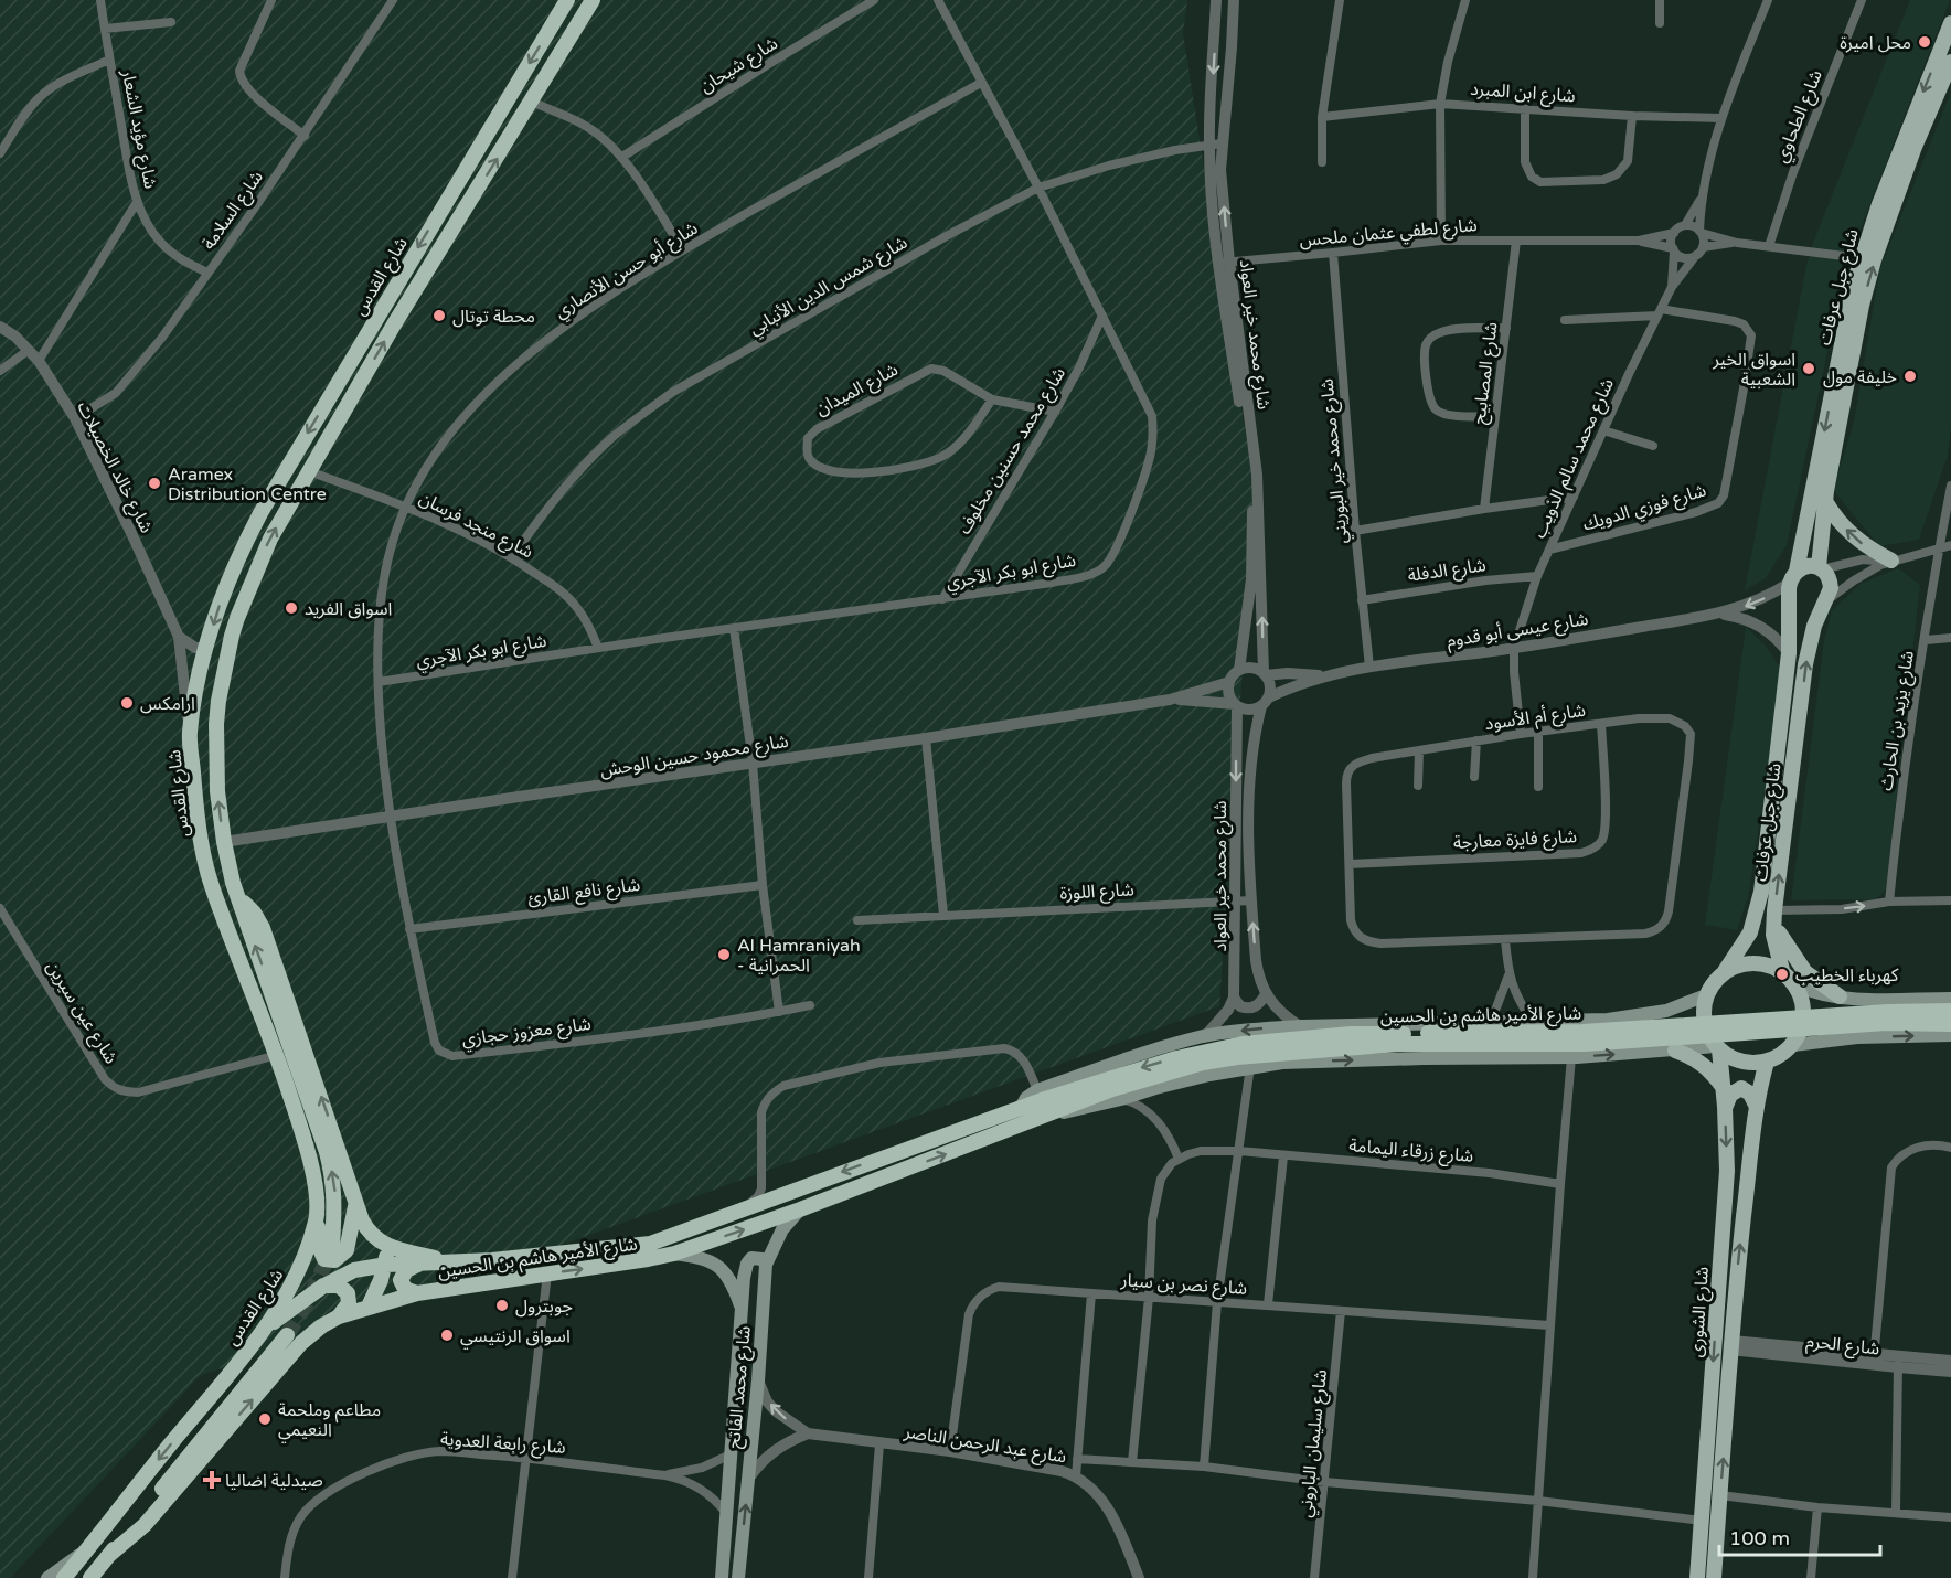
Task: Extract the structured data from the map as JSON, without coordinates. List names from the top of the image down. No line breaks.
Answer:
{"streets":{"highway":["شارع القدس","شارع الأمير هاشم بن الحسين"],"main road":["شارع جبل عرفات","شارع الشورى","شارع محمد الفاتح"],"street":["شارع شيحان","شارع ابن المبرد","شارع الطحاوي","شارع مؤيد الشعار","شارع السلامة","شارع لطفي عثمان ملحس","شارع أبو حسن الأنصاري","شارع شمس الدين الأنبابي","شارع محمد خير العواد","شارع المصابيح","شارع الميدان","شارع محمد حسنين مخلوف","شارع محمد سالم الذويب","شارع محمد خير البوريني","شارع خالد الخصيلات","شارع فوزي الدويك","شارع منجد فرسان","شارع الدفلة","شارع ابو بكر الآجري","شارع عيسى أبو قدوم","شارع أم الأسود","شارع يزيد بن الحارث","شارع محمود حسين الوحش","شارع فايزة معارجة","شارع نافع القارئ","شارع اللوزة","شارع عين سيرين","شارع معزوز حجازي","شارع زرقاء اليمامة","شارع نصر بن سيار","شارع الحرم","شارع رابعة العدوية","شارع عبد الرحمن الناصر","شارع سليمان الباروني"]},"crossings":[["شارع مؤيد الشعار","شارع السلامة"],["شارع السلامة","شارع خالد الخصيلات"],["شارع لطفي عثمان ملحس","شارع محمد خير العواد"],["شارع لطفي عثمان ملحس","شارع المصابيح"],["شارع لطفي عثمان ملحس","شارع محمد سالم الذويب"],["شارع لطفي عثمان ملحس","شارع محمد خير البوريني"],["شارع أبو حسن الأنصاري","شارع منجد فرسان"],["شارع أبو حسن الأنصاري","شارع ابو بكر الآجري"],["شارع أبو حسن الأنصاري","شارع محمود حسين الوحش"],["شارع أبو حسن الأنصاري","شارع معزوز حجازي"],["شارع القدس","شارع خالد الخصيلات"],["شارع القدس","شارع منجد فرسان"],["شارع القدس","شارع محمود حسين الوحش"],["شارع القدس","شارع عين سيرين"],["شارع القدس","شارع الأمير هاشم بن الحسين"],["شارع شمس الدين الأنبابي","شارع محمد خير العواد"],["شارع شمس الدين الأنبابي","شارع منجد فرسان"],["شارع شمس الدين الأنبابي","شارع ابو بكر الآجري"],["شارع جبل عرفات","شارع عيسى أبو قدوم"],["شارع جبل عرفات","شارع الأمير هاشم بن الحسين"],["شارع جبل عرفات","شارع الشورى"],["شارع محمد خير العواد","شارع عيسى أبو قدوم"],["شارع محمد خير العواد","شارع محمود حسين الوحش"],["شارع محمد خير العواد","شارع اللوزة"],["شارع محمد خير العواد","شارع الأمير هاشم بن الحسين"],["شارع الميدان","شارع محمد حسنين مخلوف"],["شارع محمد حسنين مخلوف","شارع ابو بكر الآجري"],["شارع محمد سالم الذويب","شارع فوزي الدويك"],["شارع محمد سالم الذويب","شارع الدفلة"],["شارع محمد سالم الذويب","شارع عيسى أبو قدوم"],["شارع محمد سالم الذويب","شارع أم الأسود"],["شارع محمد خير البوريني","شارع الدفلة"],["شارع محمد خير البوريني","شارع عيسى أبو قدوم"],["شارع منجد فرسان","شارع ابو بكر الآجري"],["شارع عيسى أبو قدوم","شارع محمود حسين الوحش"],["شارع أم الأسود","شارع فايزة معارجة"],["شارع محمود حسين الوحش","شارع معزوز حجازي"],["شارع نافع القارئ","شارع معزوز حجازي"],["شارع الأمير هاشم بن الحسين","شارع الشورى"],["شارع الأمير هاشم بن الحسين","شارع محمد الفاتح"],["شارع نصر بن سيار","شارع عبد الرحمن الناصر"],["شارع نصر بن سيار","شارع سليمان الباروني"],["شارع الشورى","شارع الحرم"],["شارع محمد الفاتح","شارع رابعة العدوية"],["شارع محمد الفاتح","شارع عبد الرحمن الناصر"]],"places":{"other":["محل اميرة","محطة توتال","اسواق الخير الشعبية","خليفة مول","Aramex Distribution Centre","اسواق الفريد","ارامكس","Al Hamraniyah - الحمرانية","كهرباء الخطيب","جوبترول","اسواق الرنتيسي","مطاعم وملحمة النعيمي"],"health":["صيدلية اضاليا"]},"scale_bar":"100 m"}
